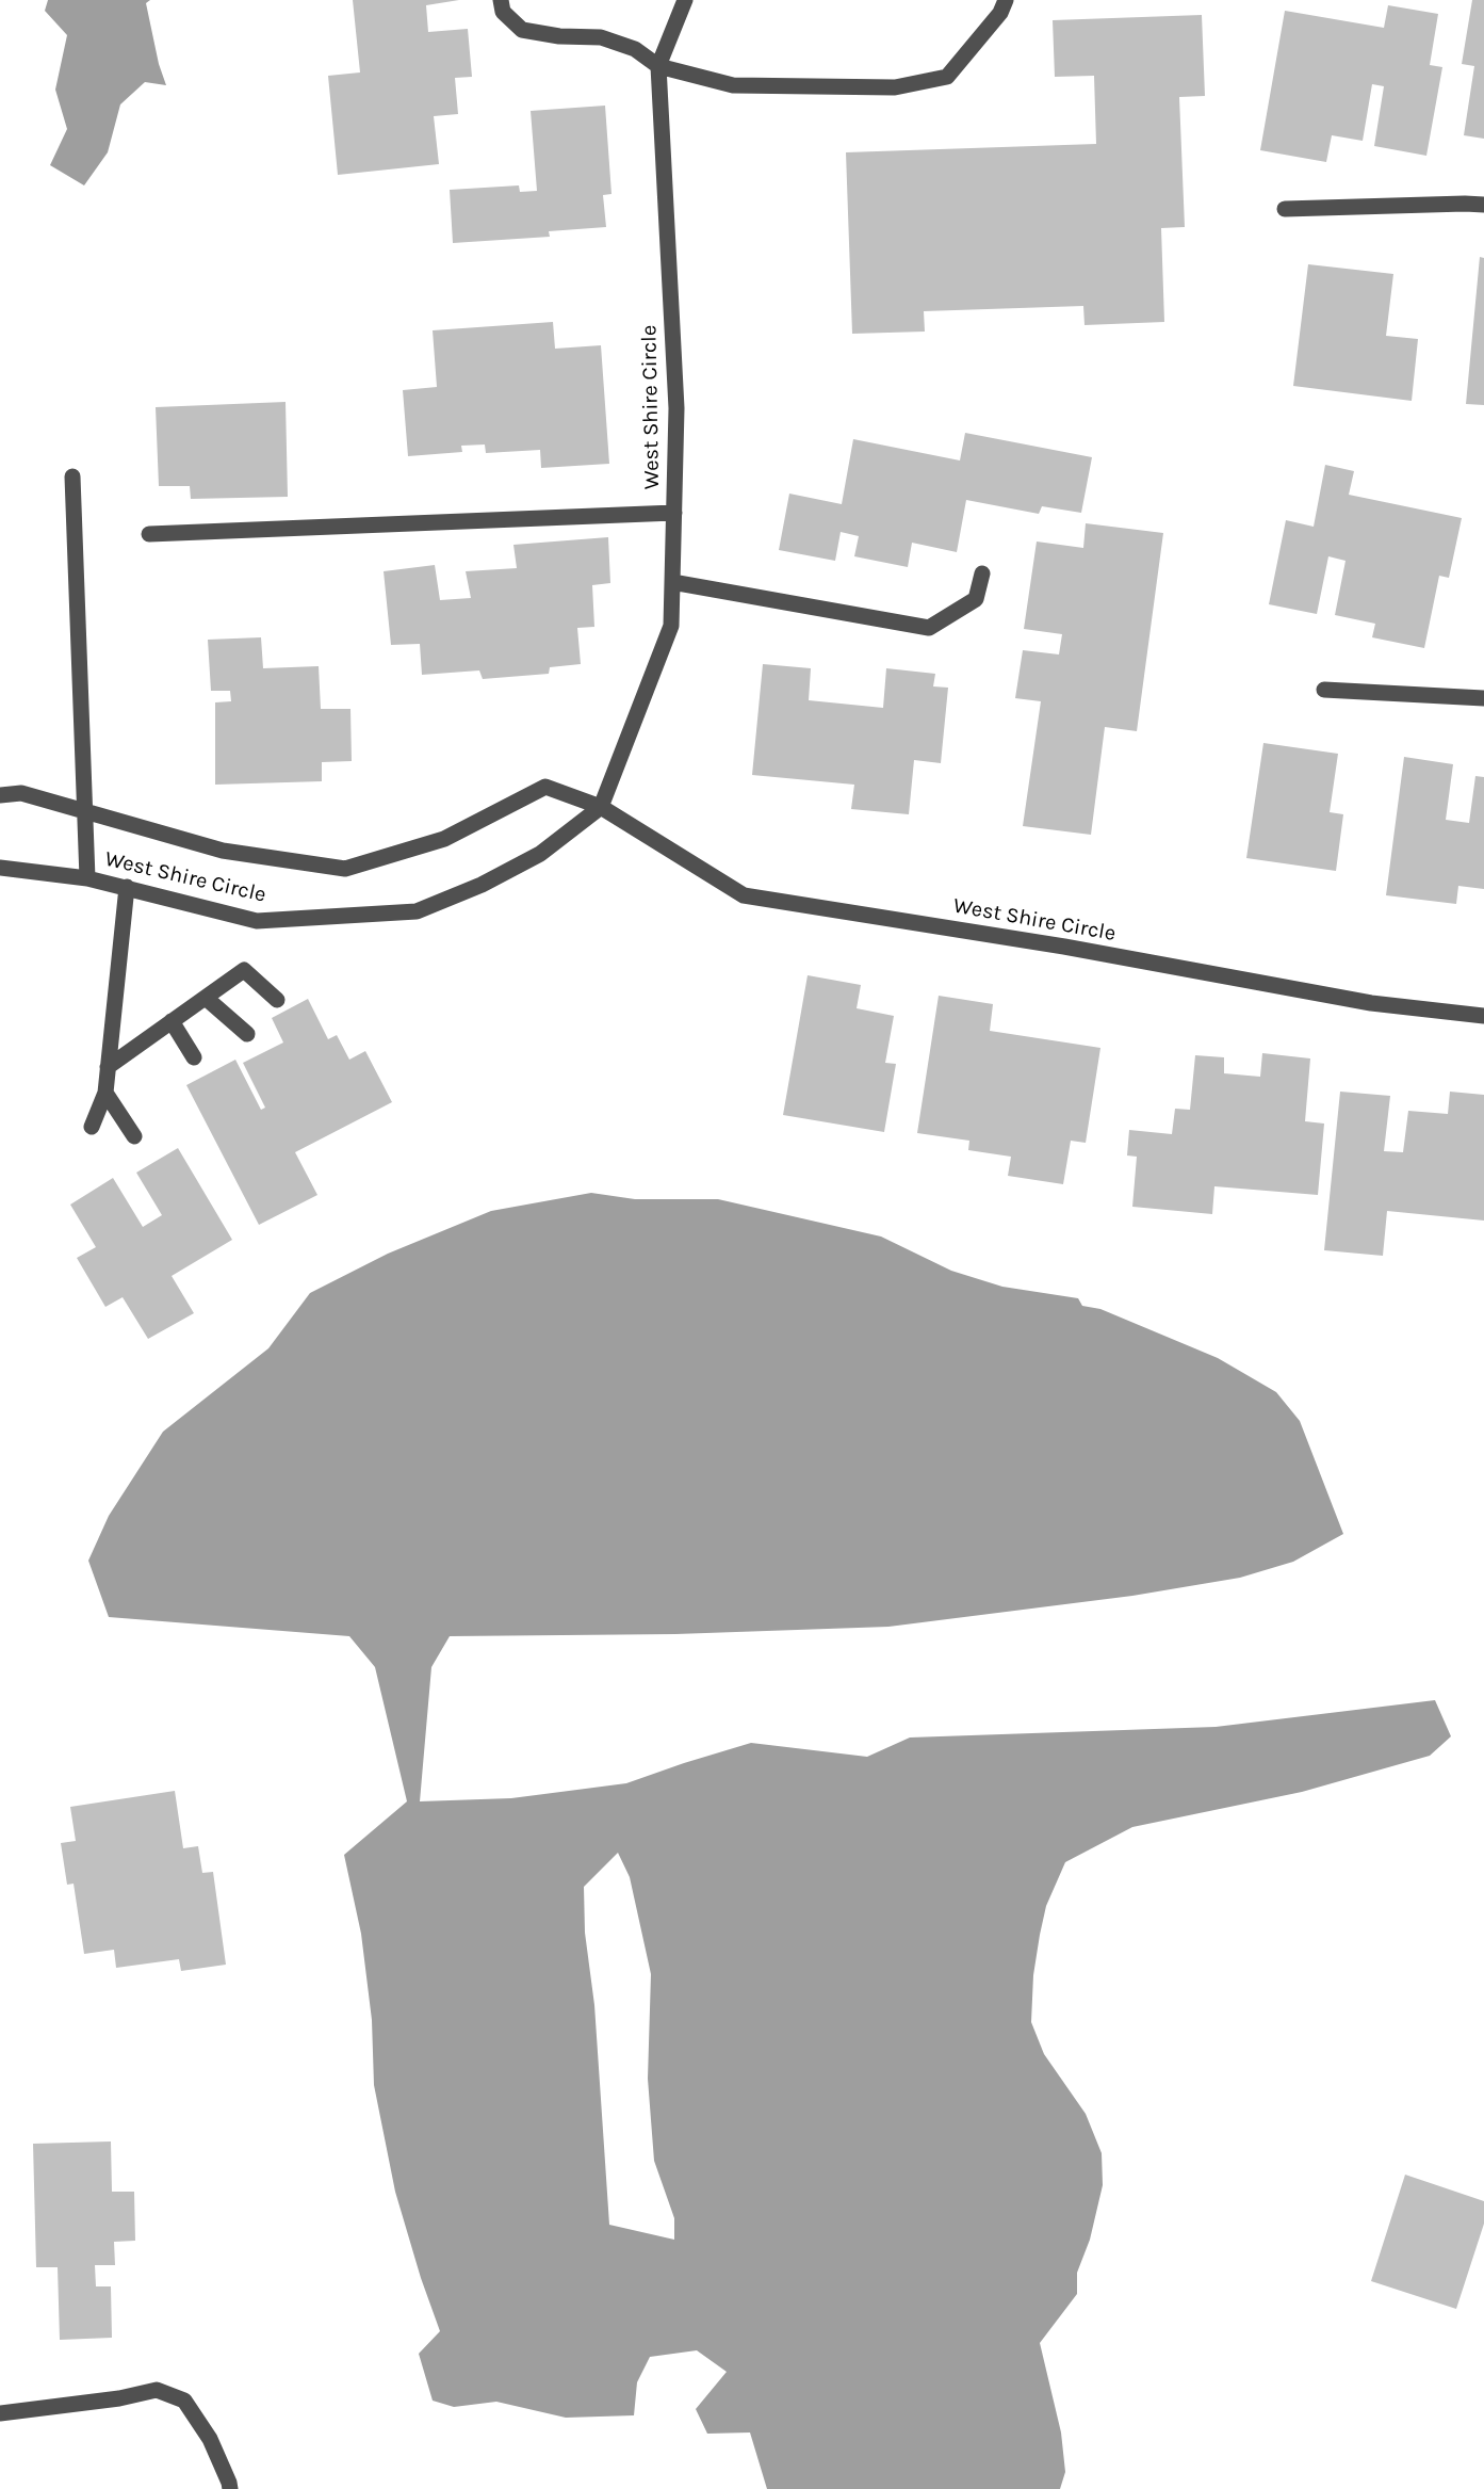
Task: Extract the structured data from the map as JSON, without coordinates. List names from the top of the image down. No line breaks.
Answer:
{"streets":{"street":["West Shire Circle"]}}
